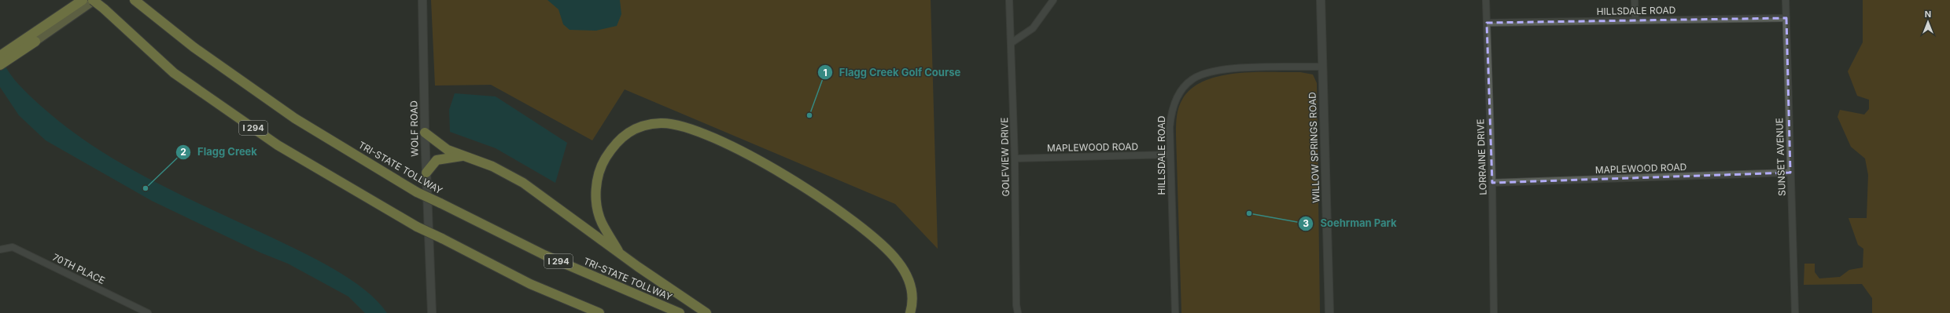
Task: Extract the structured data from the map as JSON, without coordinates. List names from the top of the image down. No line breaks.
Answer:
{"streets":{"highway":["I 294","TRI-STATE TOLLWAY"],"street":["HILLSDALE ROAD","WOLF ROAD","MAPLEWOOD ROAD","WILLOW SPRINGS ROAD","GOLFVIEW DRIVE","LORRAINE DRIVE","SUNSET AVENUE","70TH PLACE"]},"crossings":[["HILLSDALE ROAD","MAPLEWOOD ROAD"],["HILLSDALE ROAD","WILLOW SPRINGS ROAD"],["HILLSDALE ROAD","LORRAINE DRIVE"],["HILLSDALE ROAD","SUNSET AVENUE"],["MAPLEWOOD ROAD","GOLFVIEW DRIVE"],["MAPLEWOOD ROAD","LORRAINE DRIVE"],["MAPLEWOOD ROAD","SUNSET AVENUE"]],"places":["Flagg Creek Golf Course","Flagg Creek","Soehrman Park"],"north":"top"}
